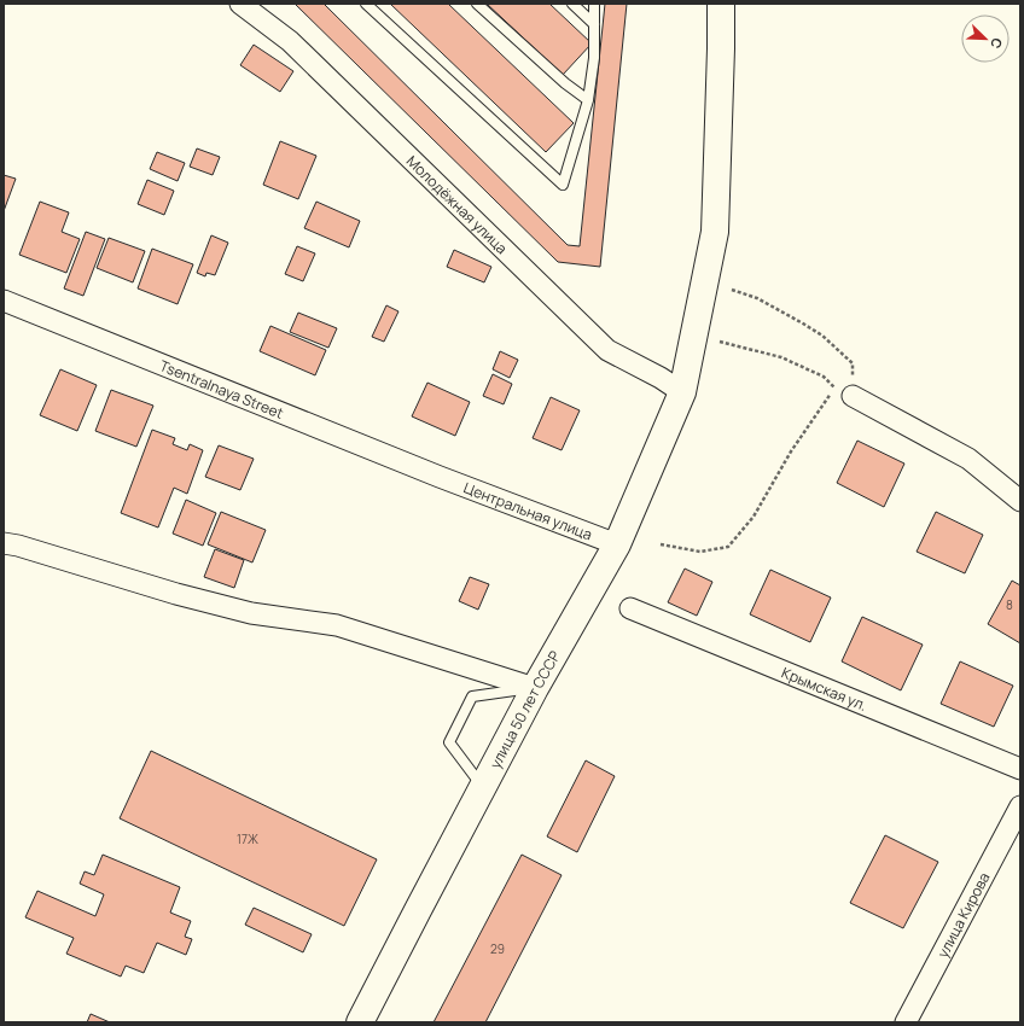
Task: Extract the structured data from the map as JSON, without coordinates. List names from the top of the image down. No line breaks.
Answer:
{"streets":{"main road":["улица 50 лет СССР"],"street":["Молодёжная улица","Центральная улица","Крымская ул.","улица Кирова"]},"crossings":[["Молодёжная улица","улица 50 лет СССР"],["Центральная улица","улица 50 лет СССР"]],"house_numbers":["8","17Ж","29"],"north":"bottom right"}
